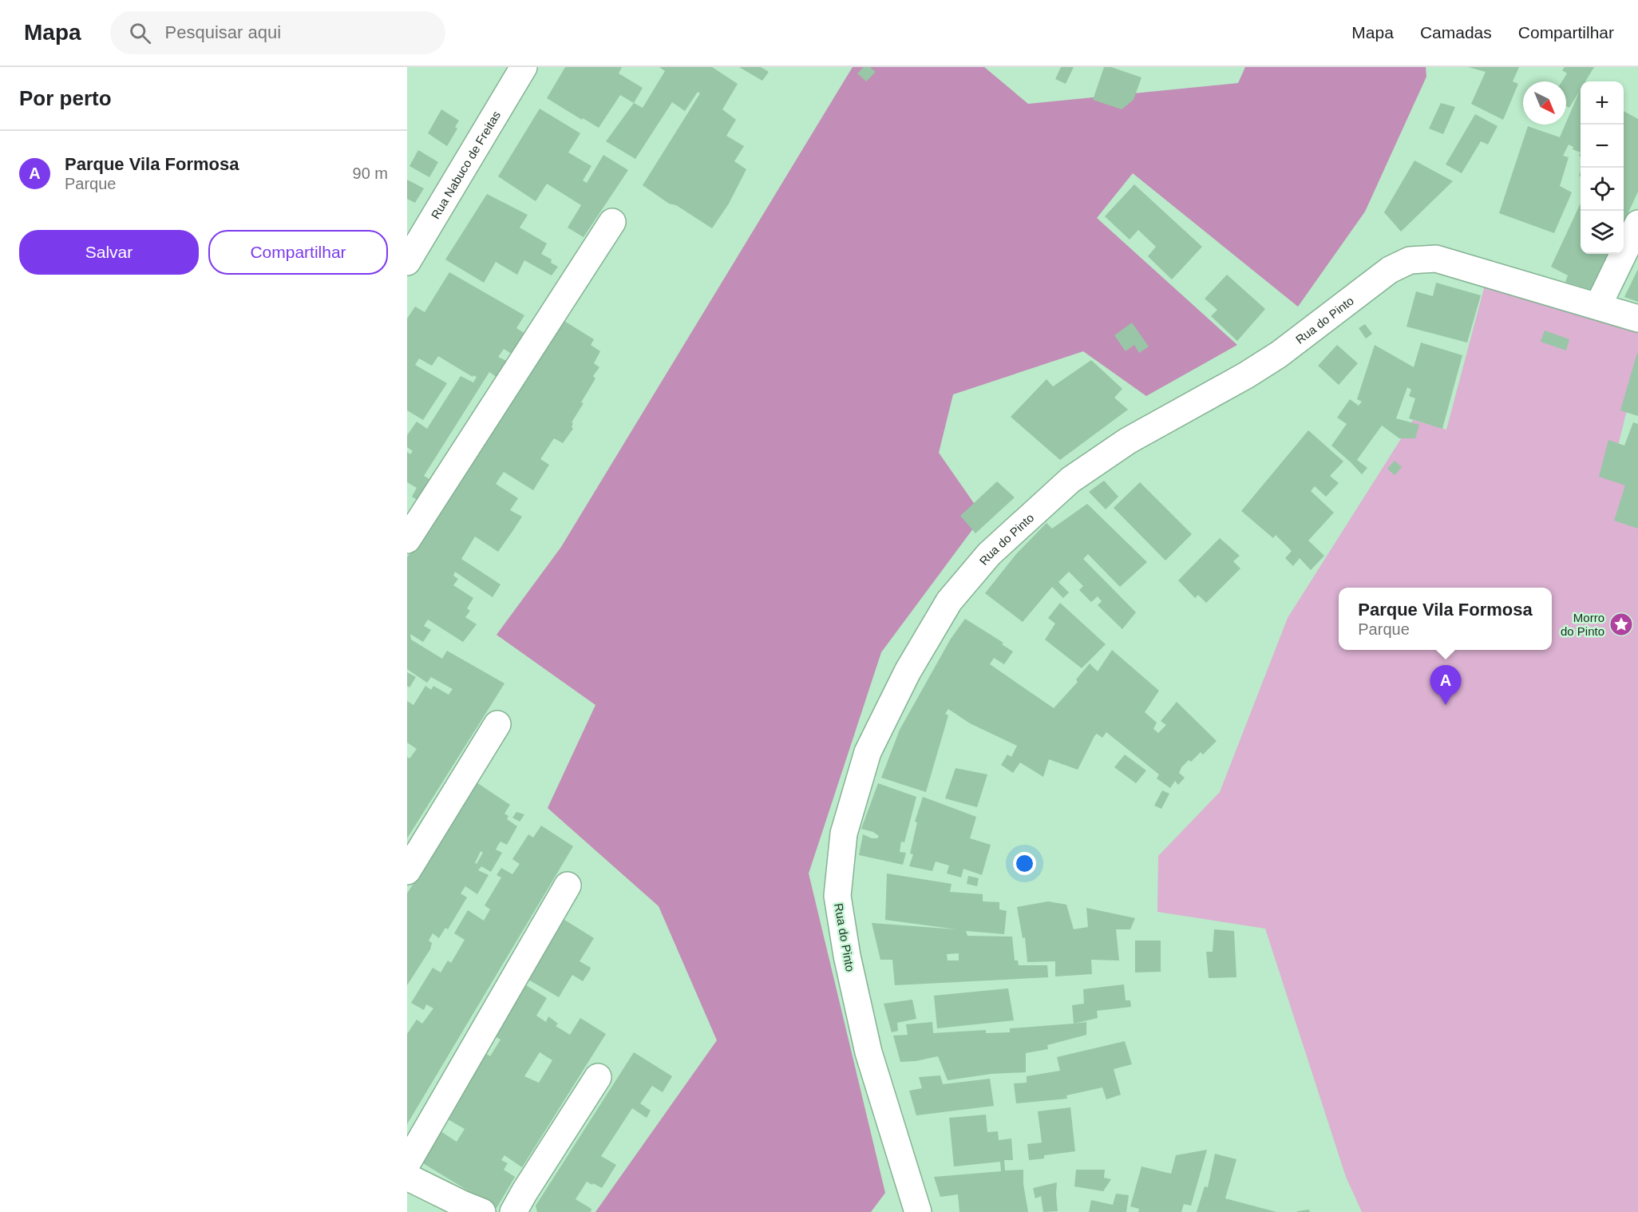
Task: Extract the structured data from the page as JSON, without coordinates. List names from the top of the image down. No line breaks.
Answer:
{"streets":{"street":["Rua Nabuco de Freitas","Rua do Pinto"]},"places":{"place":["Morro do Pinto"]},"north":"bottom right","page":{"header":"Mapa","search":"Pesquisar aqui","nav":["Mapa","Camadas","Compartilhar"],"heading":"Por perto","map_buttons":["+","−"],"list":[{"mark":"A","name":"Parque Vila Formosa","note":"Parque","value":"90 m"}],"buttons":["Salvar","Compartilhar"],"popup":["Parque Vila Formosa","Parque"],"pins":"A"}}
